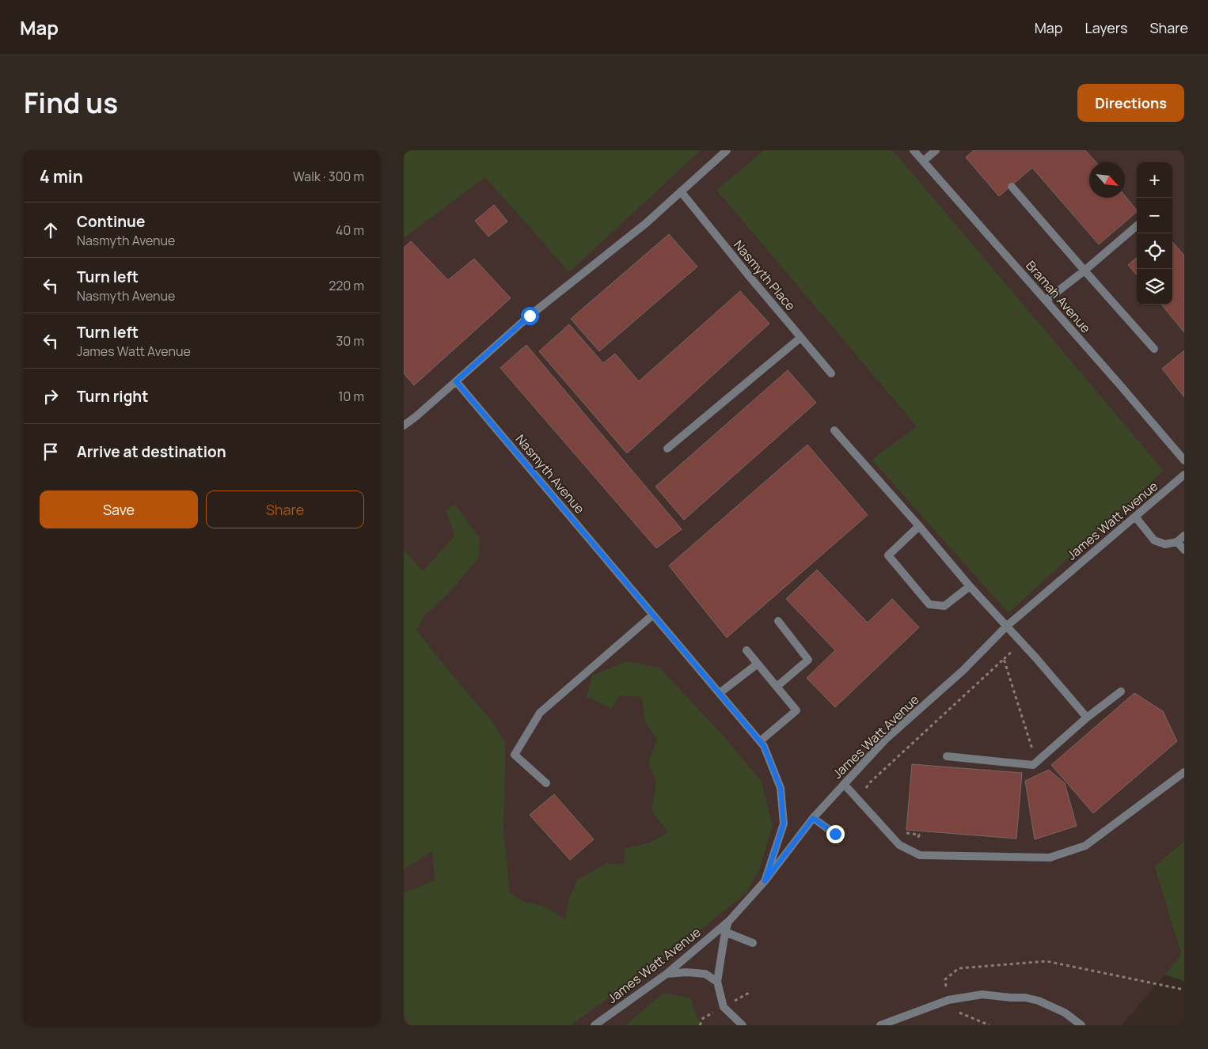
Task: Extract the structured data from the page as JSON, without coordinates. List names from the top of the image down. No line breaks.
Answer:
{"streets":{"lane":["Nasmyth Place","Bramah Avenue","Nasmyth Avenue","James Watt Avenue"]},"crossings":[["Nasmyth Avenue","James Watt Avenue"]],"north":"bottom right","page":{"header":"Map","nav":["Map","Layers","Share"],"title":"Find us","buttons":["Directions",["Save","Share"]],"heading":["4 min","Walk · 300 m"],"map_buttons":["+","−"],"list":[["Continue","Nasmyth Avenue","40 m"],["Turn left","Nasmyth Avenue","220 m"],["Turn left","James Watt Avenue","30 m"],["Turn right","10 m"],"Arrive at destination"]}}
